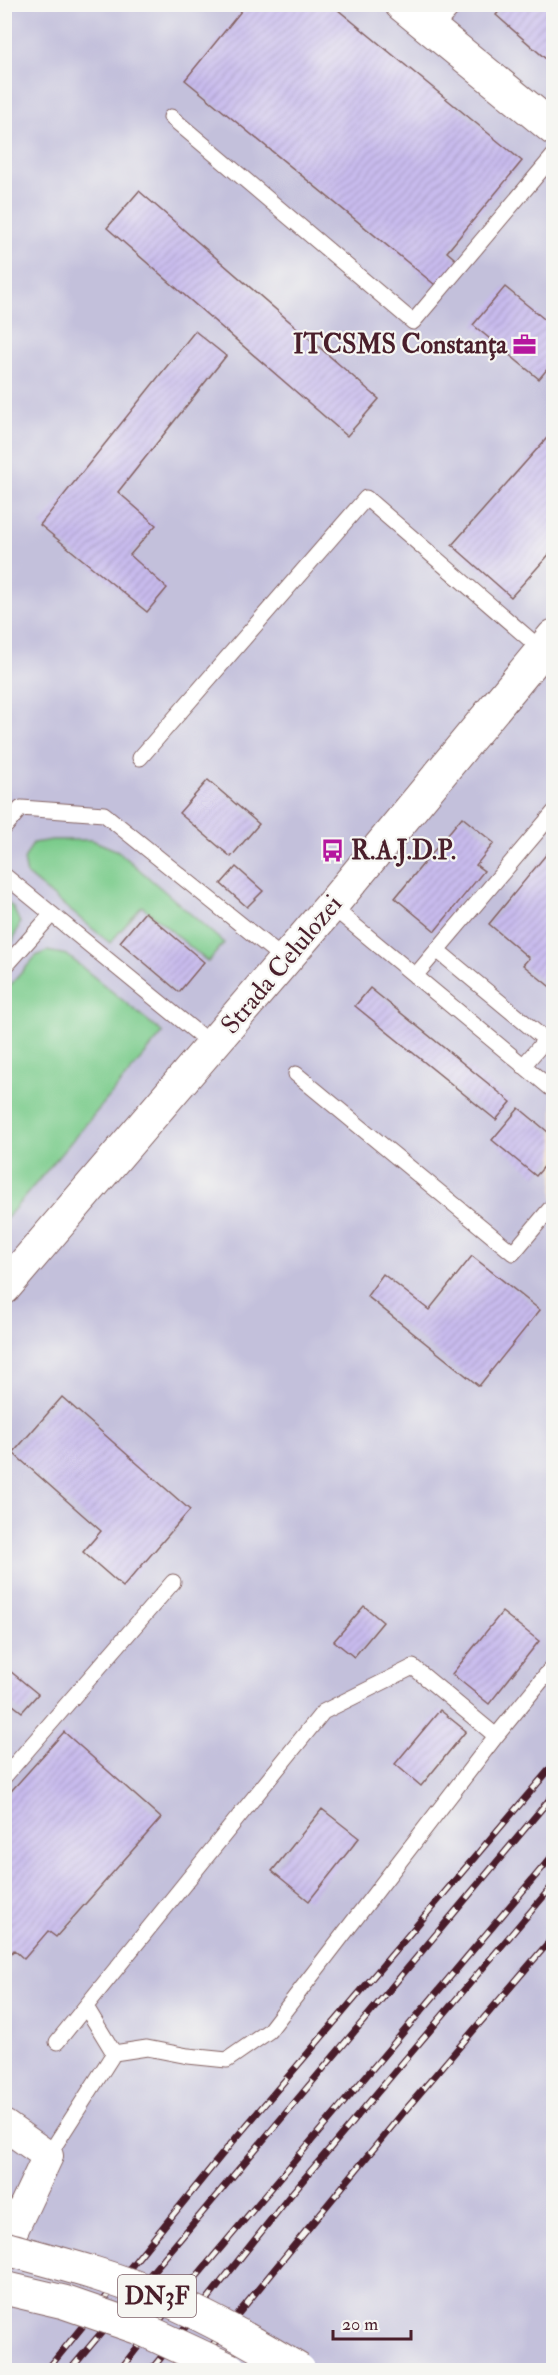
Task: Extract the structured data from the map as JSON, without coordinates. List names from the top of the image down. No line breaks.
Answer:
{"streets":{"street":["Strada Celulozei","DN3F"]},"places":{"office":["ITCSMS Constanța"],"bus stop":["R.A.J.D.P."]},"scale_bar":"20 m"}
